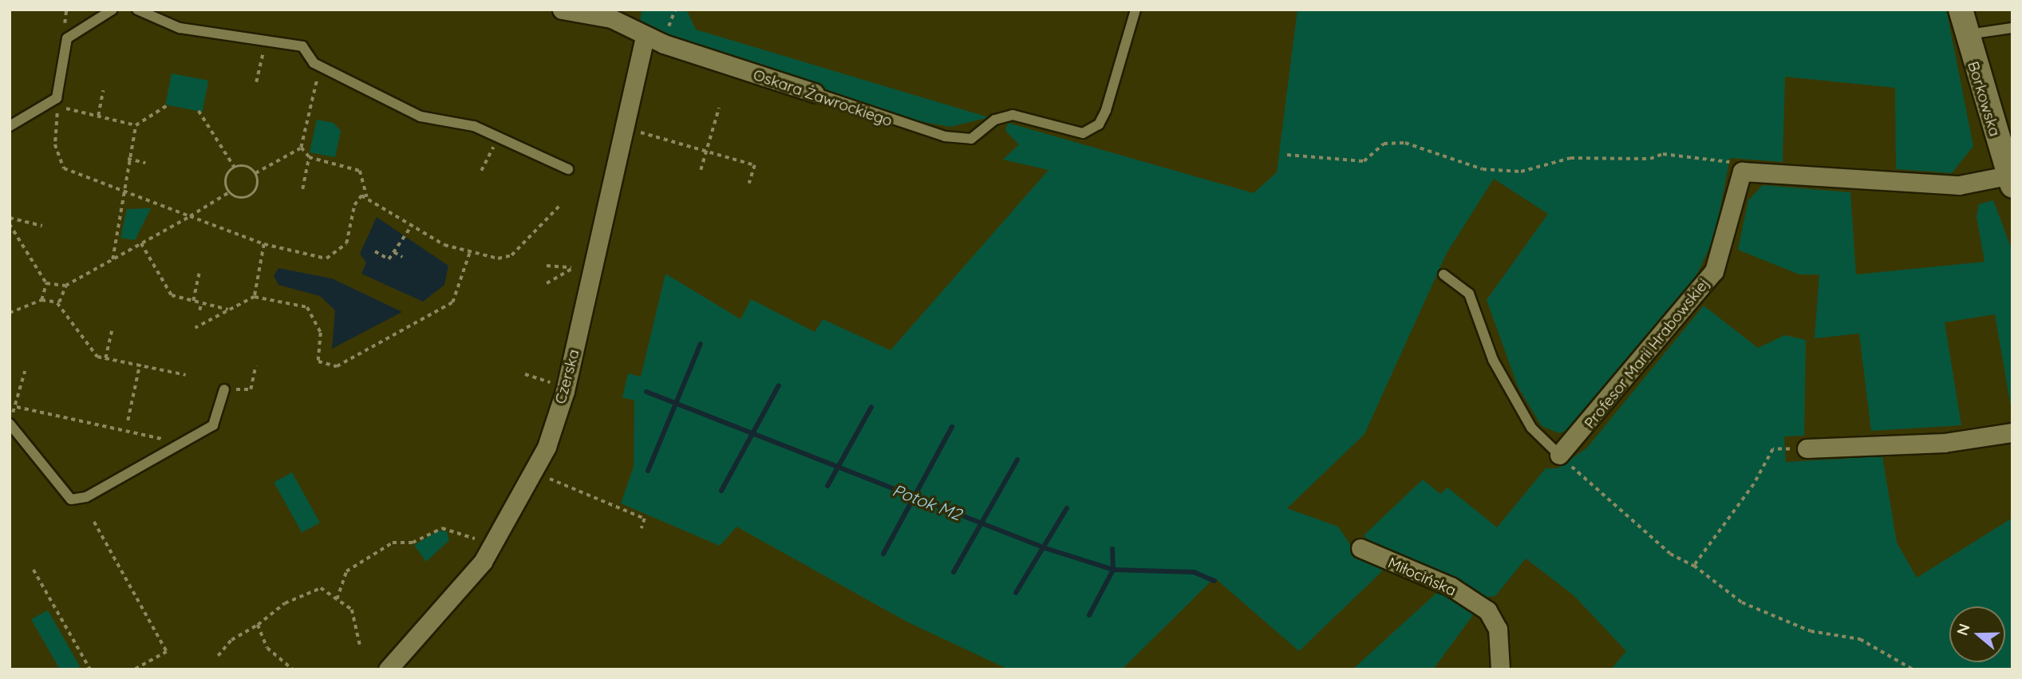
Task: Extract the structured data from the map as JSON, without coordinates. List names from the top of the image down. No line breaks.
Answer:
{"streets":{"street":["Oskara Żawrockiego","Borkowska","Profesor Marii Hrabowskiej","Czerska","Miłocińska"]},"crossings":[["Oskara Żawrockiego","Czerska"]],"water":["Potok M2"],"north":"left"}
